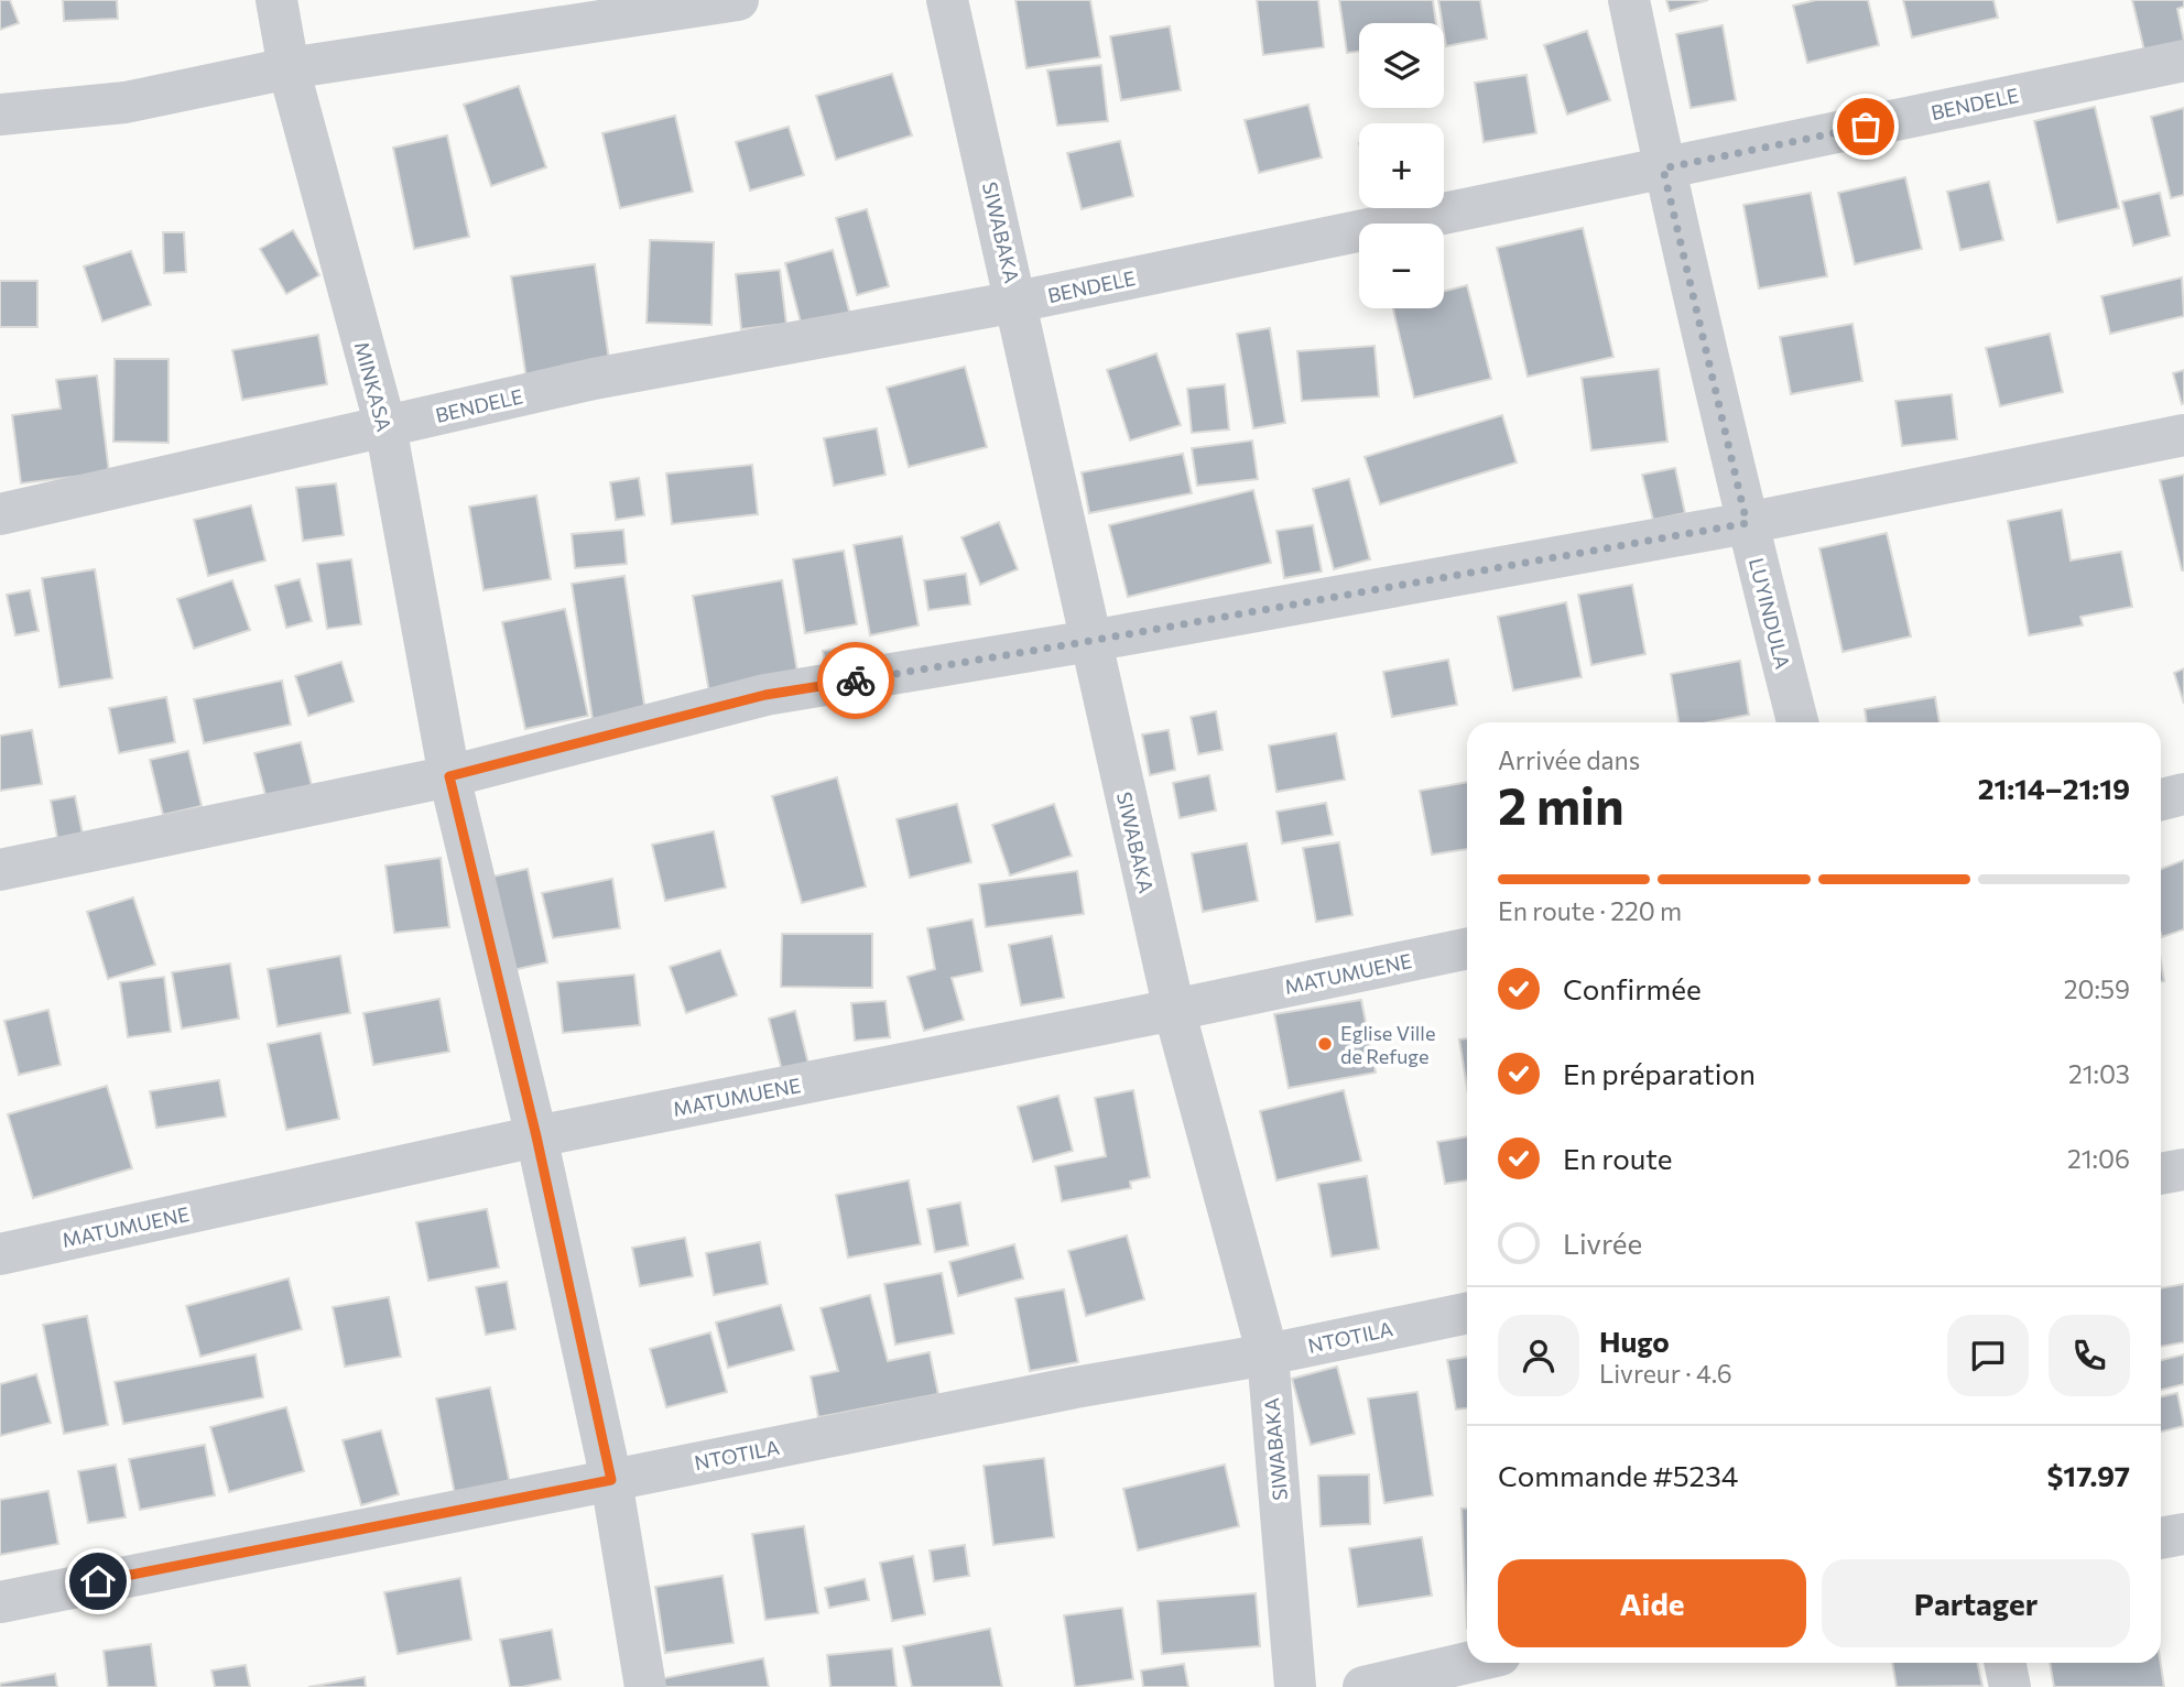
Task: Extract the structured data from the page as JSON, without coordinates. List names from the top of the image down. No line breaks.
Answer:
{"streets":{"street":["BENDELE","SIWABAKA","MINKASA","LUYINDULA","MATUMUENE","NTOTILA"]},"crossings":[["BENDELE","SIWABAKA"],["BENDELE","MINKASA"],["BENDELE","LUYINDULA"],["SIWABAKA","MATUMUENE"],["SIWABAKA","NTOTILA"],["MINKASA","MATUMUENE"],["MINKASA","NTOTILA"]],"places":["Eglise Ville de Refuge"],"page":{"map_buttons":["+","−"],"heading":["2 min","Arrivée dans","21:14–21:19"],"panel":["Hugo","Livreur · 4.6","Commande #5234","$17.97"],"bar":"En route · 220 m","list":[["Confirmée","20:59"],["En préparation","21:03"],["En route","21:06"],"Livrée"],"buttons":["Aide","Partager"]}}
